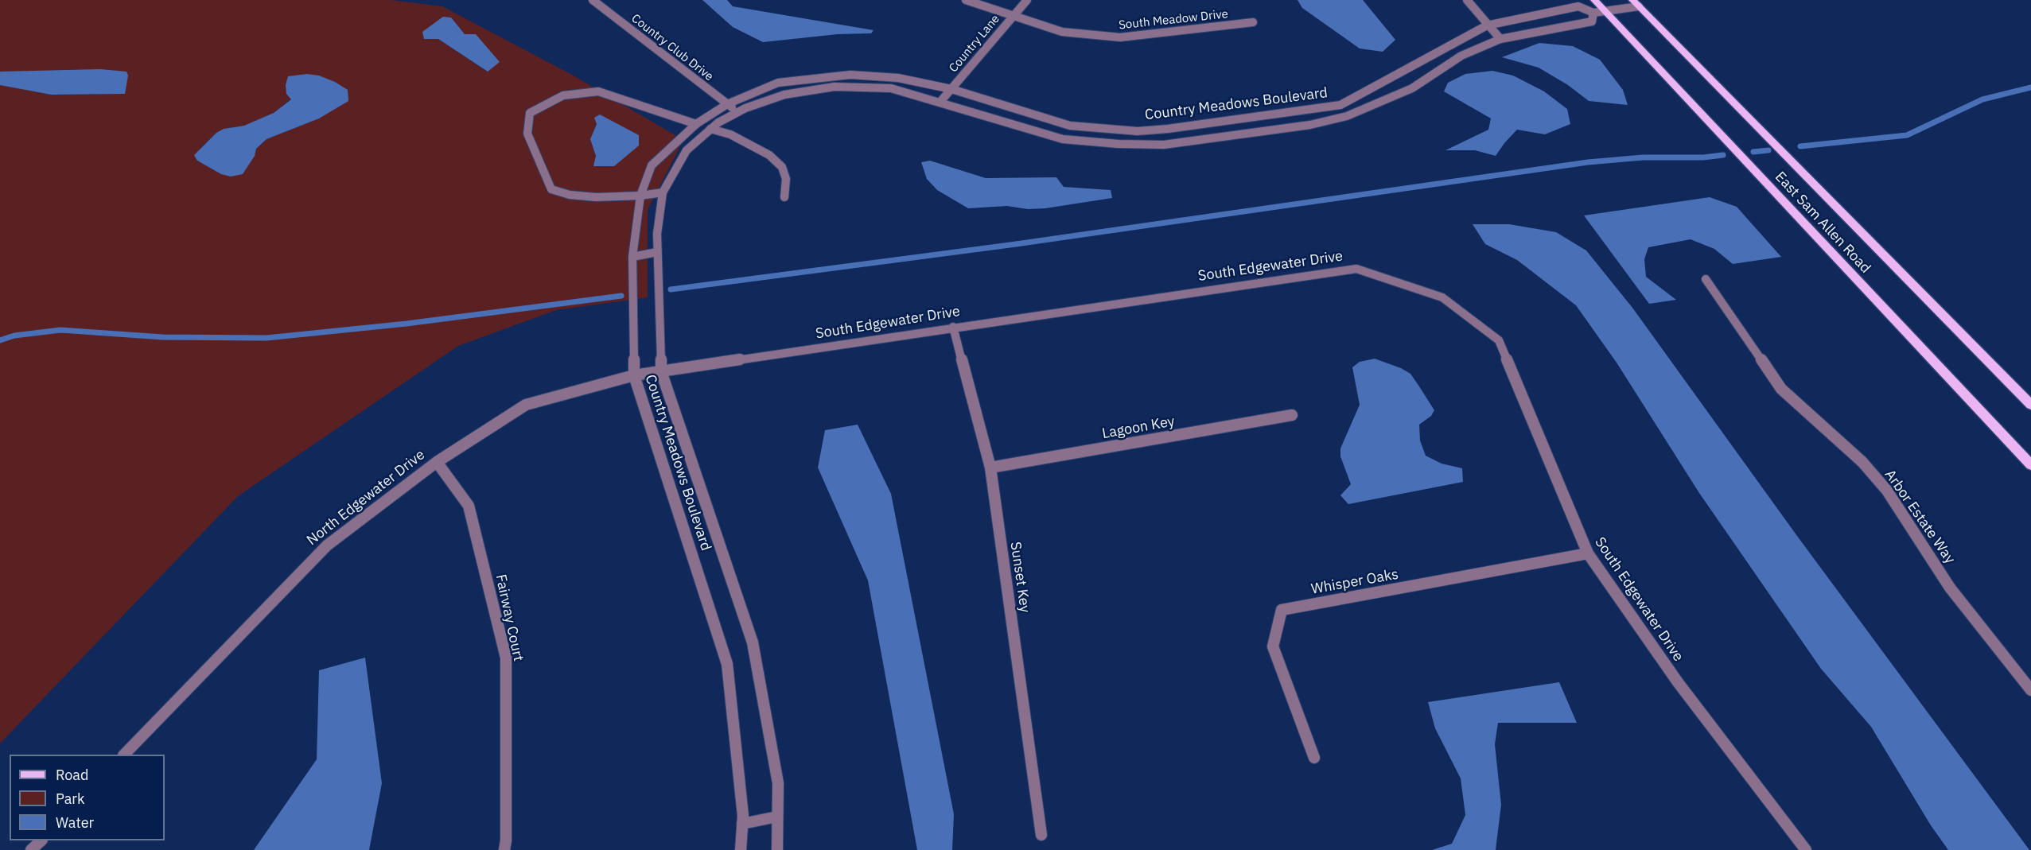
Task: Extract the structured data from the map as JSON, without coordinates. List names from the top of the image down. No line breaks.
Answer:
{"streets":{"main road":["East Sam Allen Road"],"street":["South Meadow Drive","Country Lane","Country Club Drive","Country Meadows Boulevard","South Edgewater Drive","Lagoon Key","North Edgewater Drive","Arbor Estate Way","Sunset Key","Whisper Oaks","Fairway Court"]},"crossings":[["South Meadow Drive","Country Lane"],["Country Lane","Country Meadows Boulevard"],["Country Club Drive","Country Meadows Boulevard"],["Country Meadows Boulevard","East Sam Allen Road"],["Country Meadows Boulevard","South Edgewater Drive"],["Country Meadows Boulevard","North Edgewater Drive"],["South Edgewater Drive","North Edgewater Drive"],["South Edgewater Drive","Sunset Key"],["South Edgewater Drive","Whisper Oaks"],["Lagoon Key","Sunset Key"],["North Edgewater Drive","Fairway Court"]],"legend":["Road","Park","Water"]}
